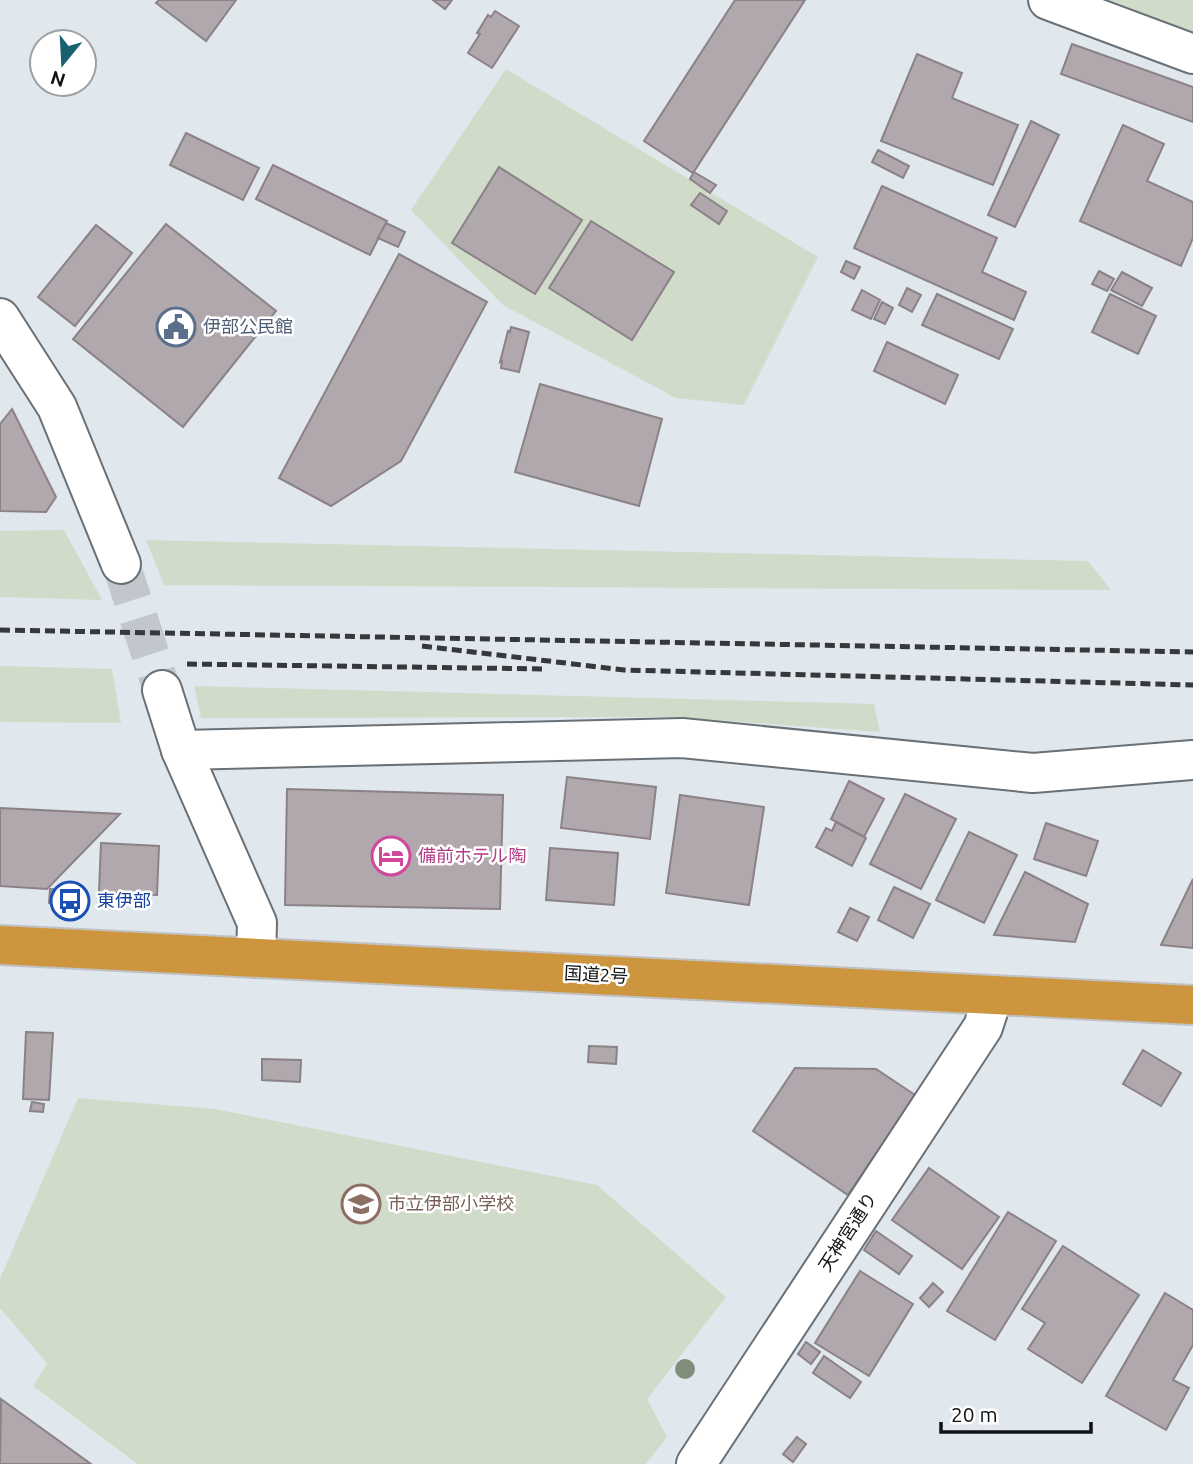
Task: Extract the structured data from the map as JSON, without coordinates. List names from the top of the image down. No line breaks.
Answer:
{"streets":{"highway":["国道2号"],"street":["天神宮通り"]},"crossings":[["国道2号","天神宮通り"]],"places":{"public building":["伊部公民館"],"hotel":["備前ホテル陶"],"bus stop":["東伊部"],"school or university":["市立伊部小学校"]},"scale_bar":"20 m","north":"bottom"}
